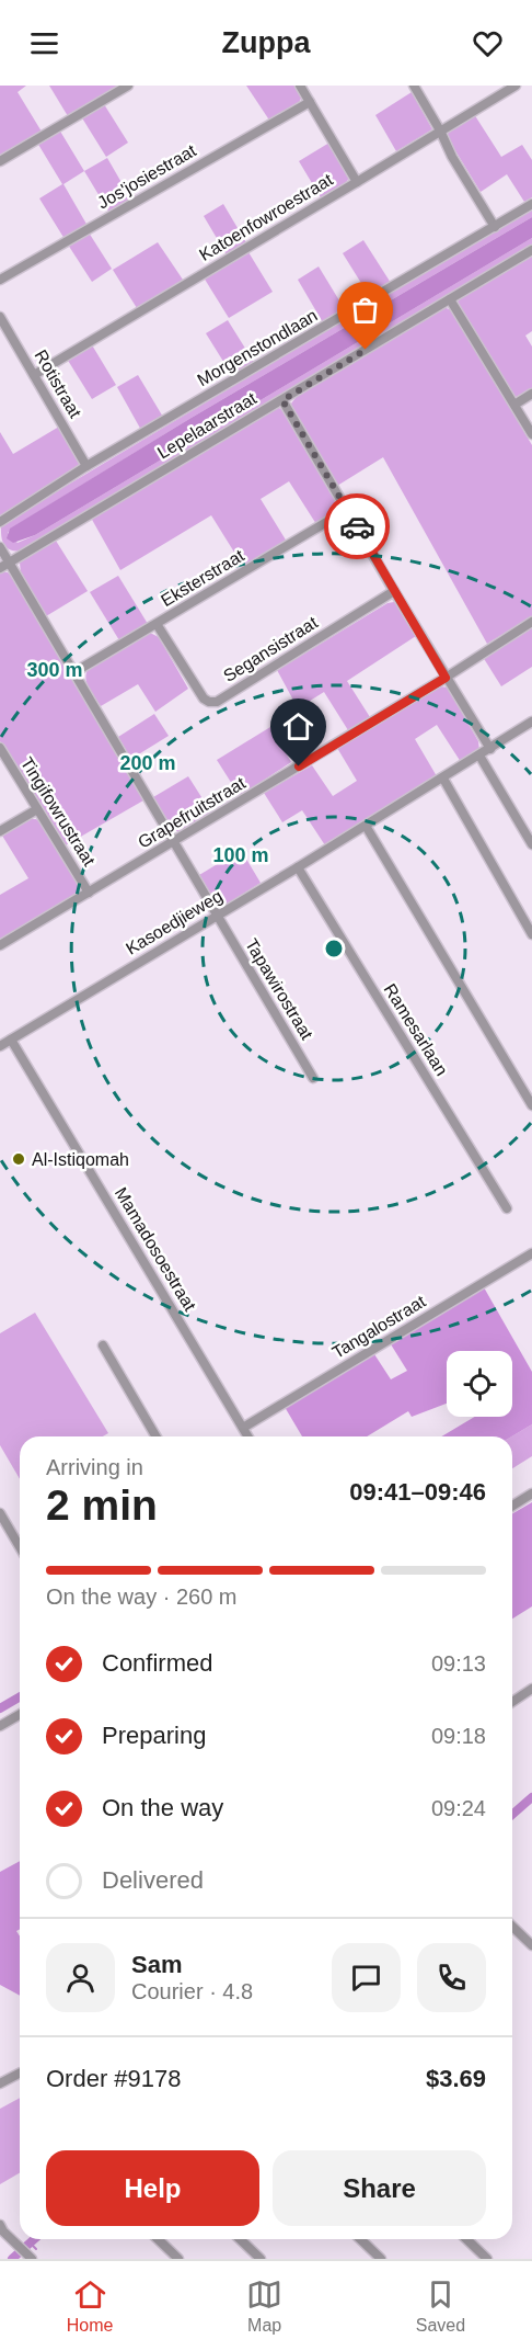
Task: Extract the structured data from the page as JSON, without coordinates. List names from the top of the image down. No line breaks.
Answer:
{"streets":{"street":["Jos'josiestraat","Katoenfowroestraat","Morgenstondlaan","Rotistraat","Lepelaarstraat","Eksterstraat","Segansistraat","Tingifowrustraat","Grapefruitstraat","Kasoedjieweg","Tapawirostraat","Ramesarlaan","Mamadosoestraat","Tangalostraat"]},"crossings":[["Katoenfowroestraat","Rotistraat"],["Morgenstondlaan","Rotistraat"],["Lepelaarstraat","Tapawirostraat"],["Eksterstraat","Segansistraat"],["Eksterstraat","Tapawirostraat"],["Tingifowrustraat","Grapefruitstraat"],["Grapefruitstraat","Tapawirostraat"],["Kasoedjieweg","Tapawirostraat"],["Kasoedjieweg","Ramesarlaan"],["Kasoedjieweg","Mamadosoestraat"],["Mamadosoestraat","Tangalostraat"]],"places":["Al-Istiqomah"],"page":{"header":"Zuppa","heading":["2 min","Arriving in","09:41–09:46"],"panel":["Sam","Courier · 4.8","Order #9178","$3.69"],"bar":"On the way · 260 m","list":[["Confirmed","09:13"],["Preparing","09:18"],["On the way","09:24"],"Delivered"],"buttons":["Help","Share"],"tabs":["Home","Map","Saved"]},"rings":["300 m","200 m","100 m"]}
